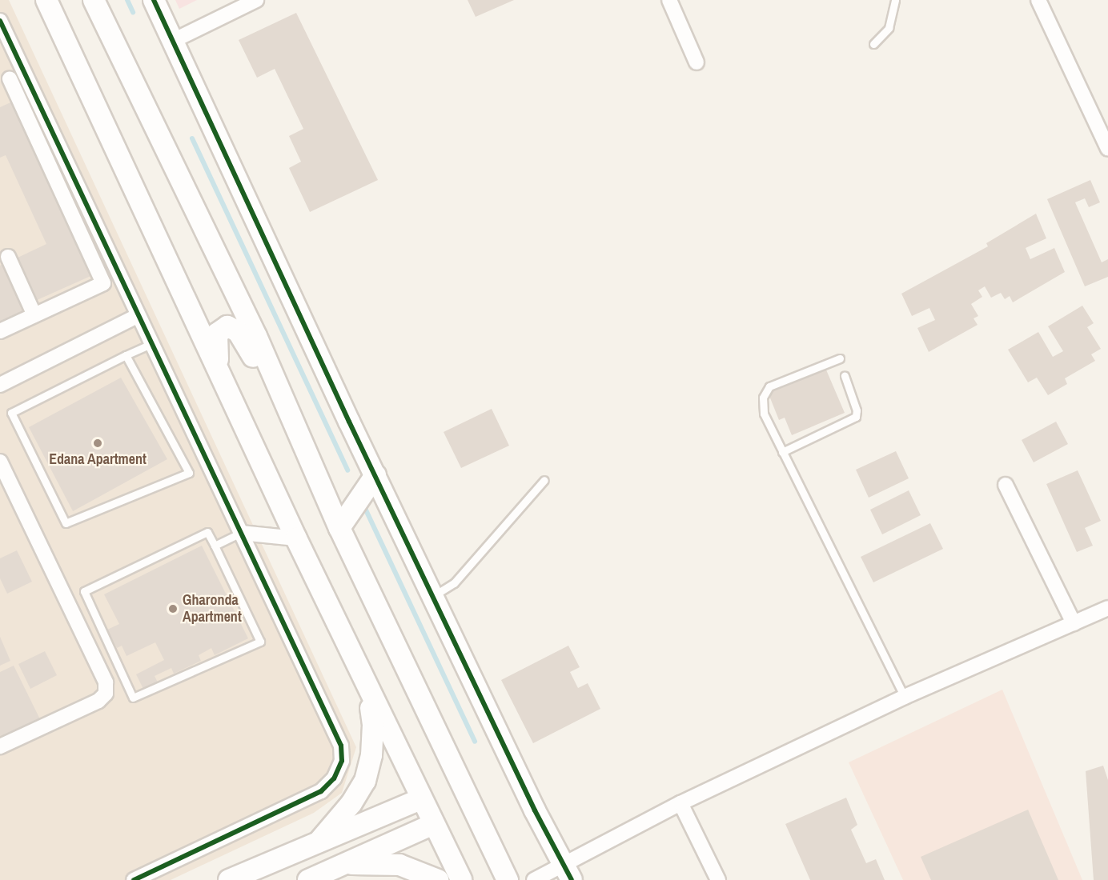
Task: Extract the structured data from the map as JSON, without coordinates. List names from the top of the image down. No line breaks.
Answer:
{"places":["Edana Apartment","Gharonda Apartment"]}
